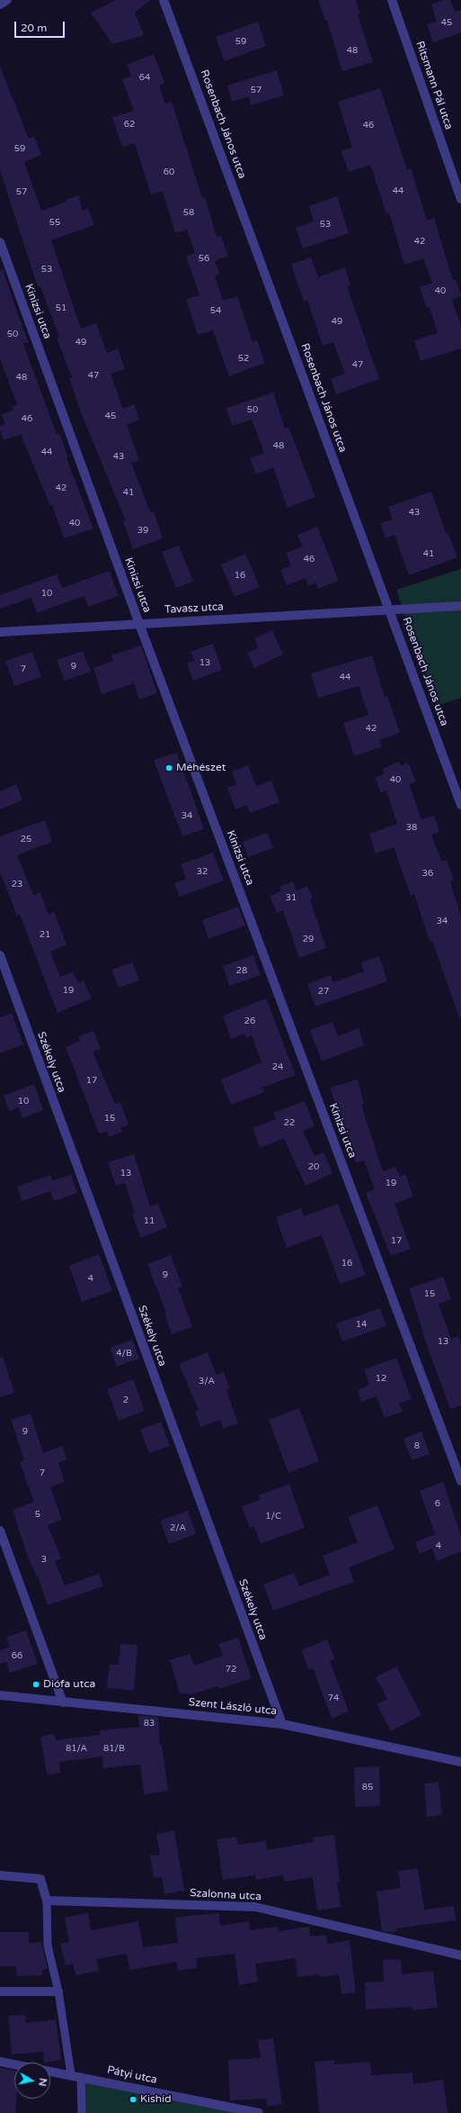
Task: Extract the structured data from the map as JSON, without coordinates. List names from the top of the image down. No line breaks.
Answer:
{"streets":{"street":["Ritsmann Pál utca","Rosenbach János utca","Kinizsi utca","Tavasz utca","Székely utca","Szent László utca","Szalonna utca","Pátyi utca"]},"crossings":[["Rosenbach János utca","Tavasz utca"],["Kinizsi utca","Tavasz utca"],["Székely utca","Szent László utca"]],"places":["Méhészet","Diófa utca","Kishíd"],"house_numbers":["45","59","48","64","57","62","46","59","60","44","57","58","55","53","42","56","53","40","51","54","49","50","49","52","47","47","48","50","45","46","48","44","43","42","41","43","40","39","41","46","16","10","13","9","7","44","42","40","34","38","25","32","36","23","31","34","21","29","28","19","27","26","24","17","10","15","22","20","13","19","11","17","16","9","4","15","14","13","4/B","12","3/A","2","9","8","7","6","5","1/C","2/A","4","3","66","72","74","83","81/A","81/B","85"],"scale_bar":"20 m","north":"right"}
